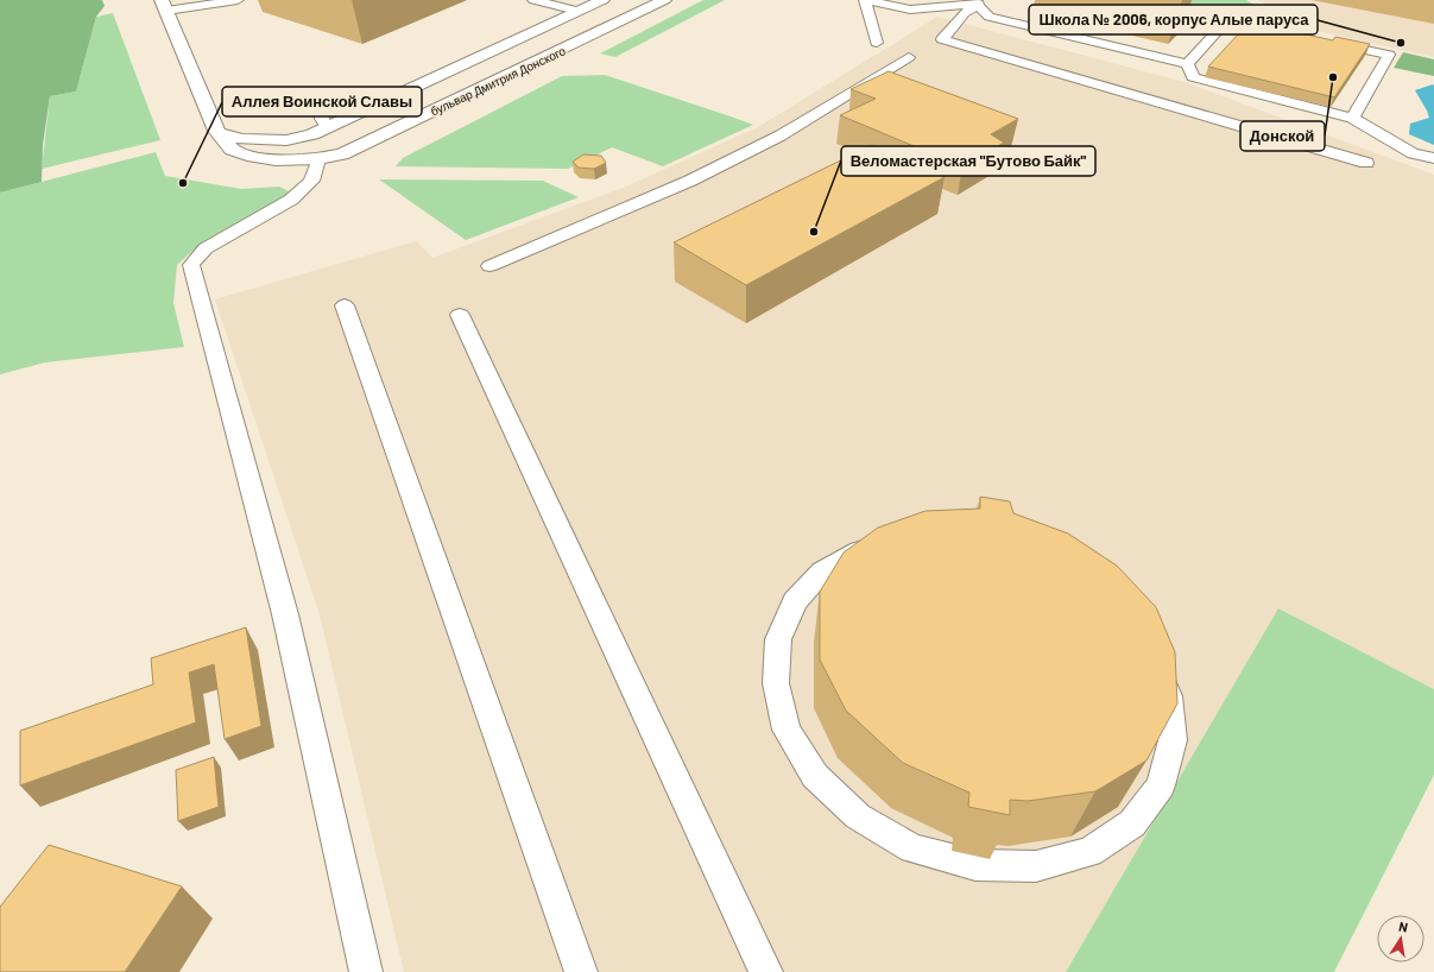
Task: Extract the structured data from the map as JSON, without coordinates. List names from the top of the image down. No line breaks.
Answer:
{"streets":{"street":["бульвар Дмитрия Донского"]},"places":["Школа № 2006, корпус Алые паруса","Донской","Аллея Воинской Славы","Веломастерская \"Бутово Байк\""],"north":"top"}
